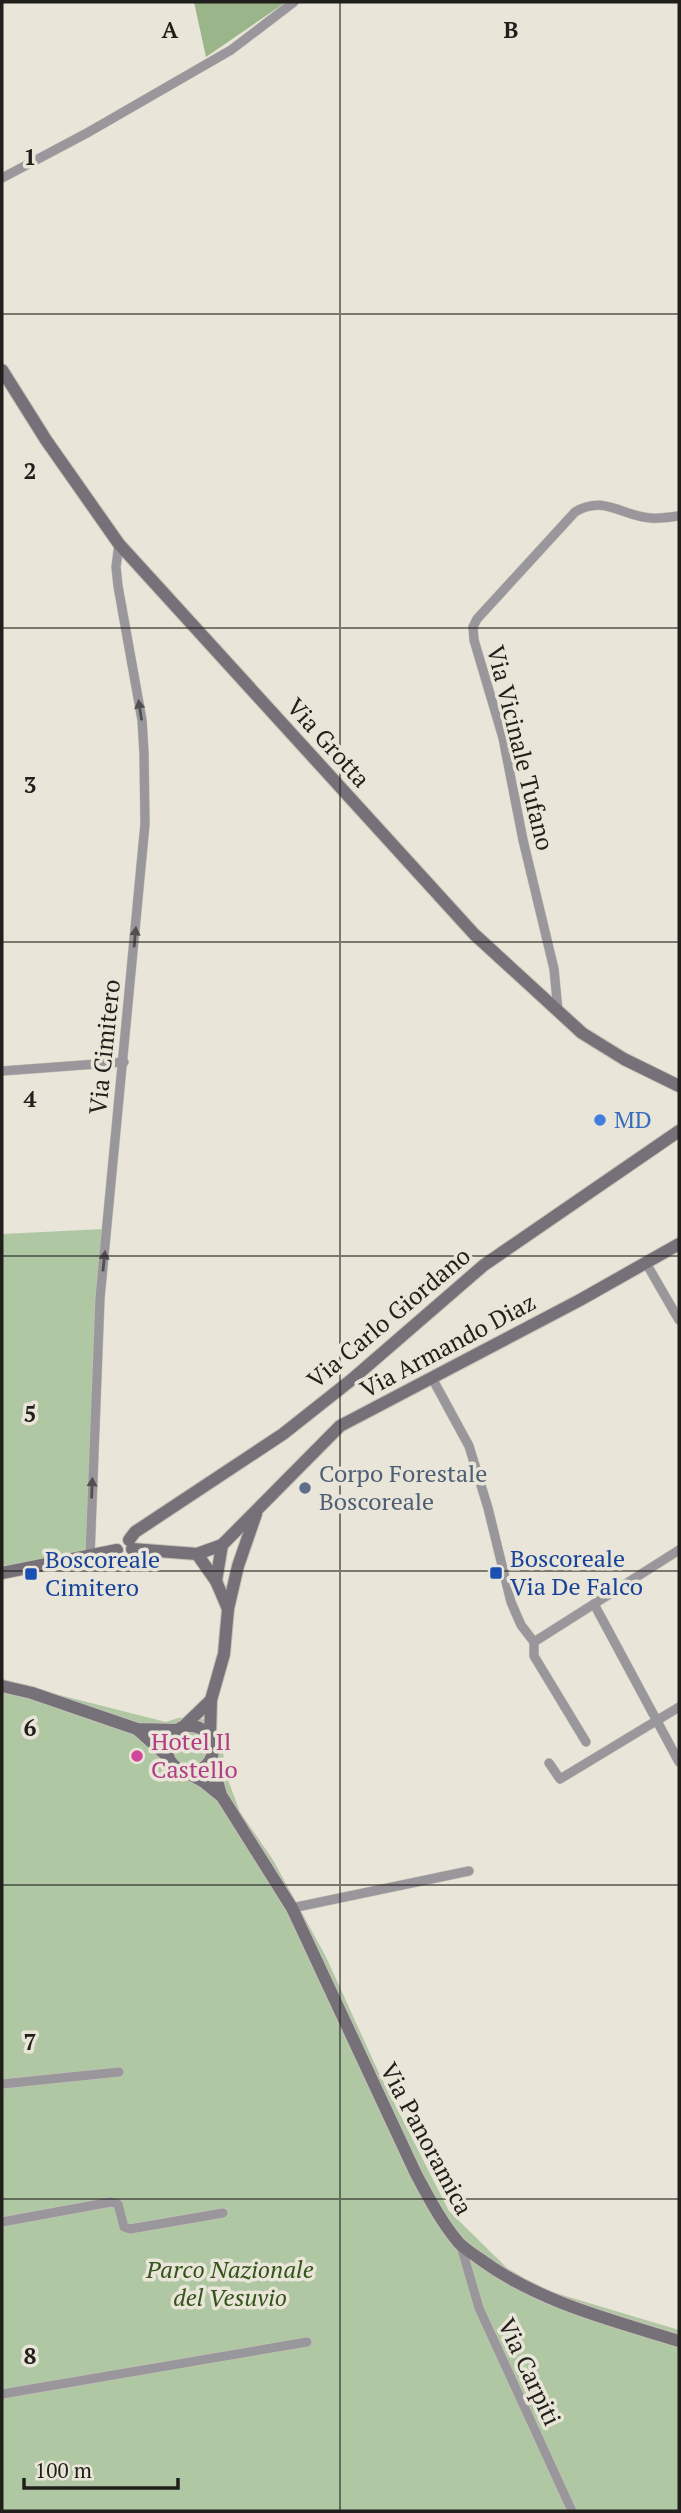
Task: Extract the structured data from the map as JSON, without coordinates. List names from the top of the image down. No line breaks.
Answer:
{"streets":{"street":["Via Grotta","Via Vicinale Tufano","Via Cimitero","Via Carlo Giordano","Via Armando Diaz","Via Panoramica","Via Carpiti"]},"crossings":[["Via Grotta","Via Vicinale Tufano"],["Via Grotta","Via Cimitero"],["Via Cimitero","Via Carlo Giordano"],["Via Armando Diaz","Via Panoramica"],["Via Panoramica","Via Carpiti"]],"one_way":["Via Cimitero"],"parks":["Parco Nazionale del Vesuvio"],"places":{"other":["MD","Corpo Forestale Boscoreale","Hotel Il Castello"],"transit":["Boscoreale Via De Falco","Boscoreale Cimitero"]},"scale_bar":"100 m","grid":{"columns":["A","B"],"rows":["1","2","3","4","5","6","7","8"]}}
